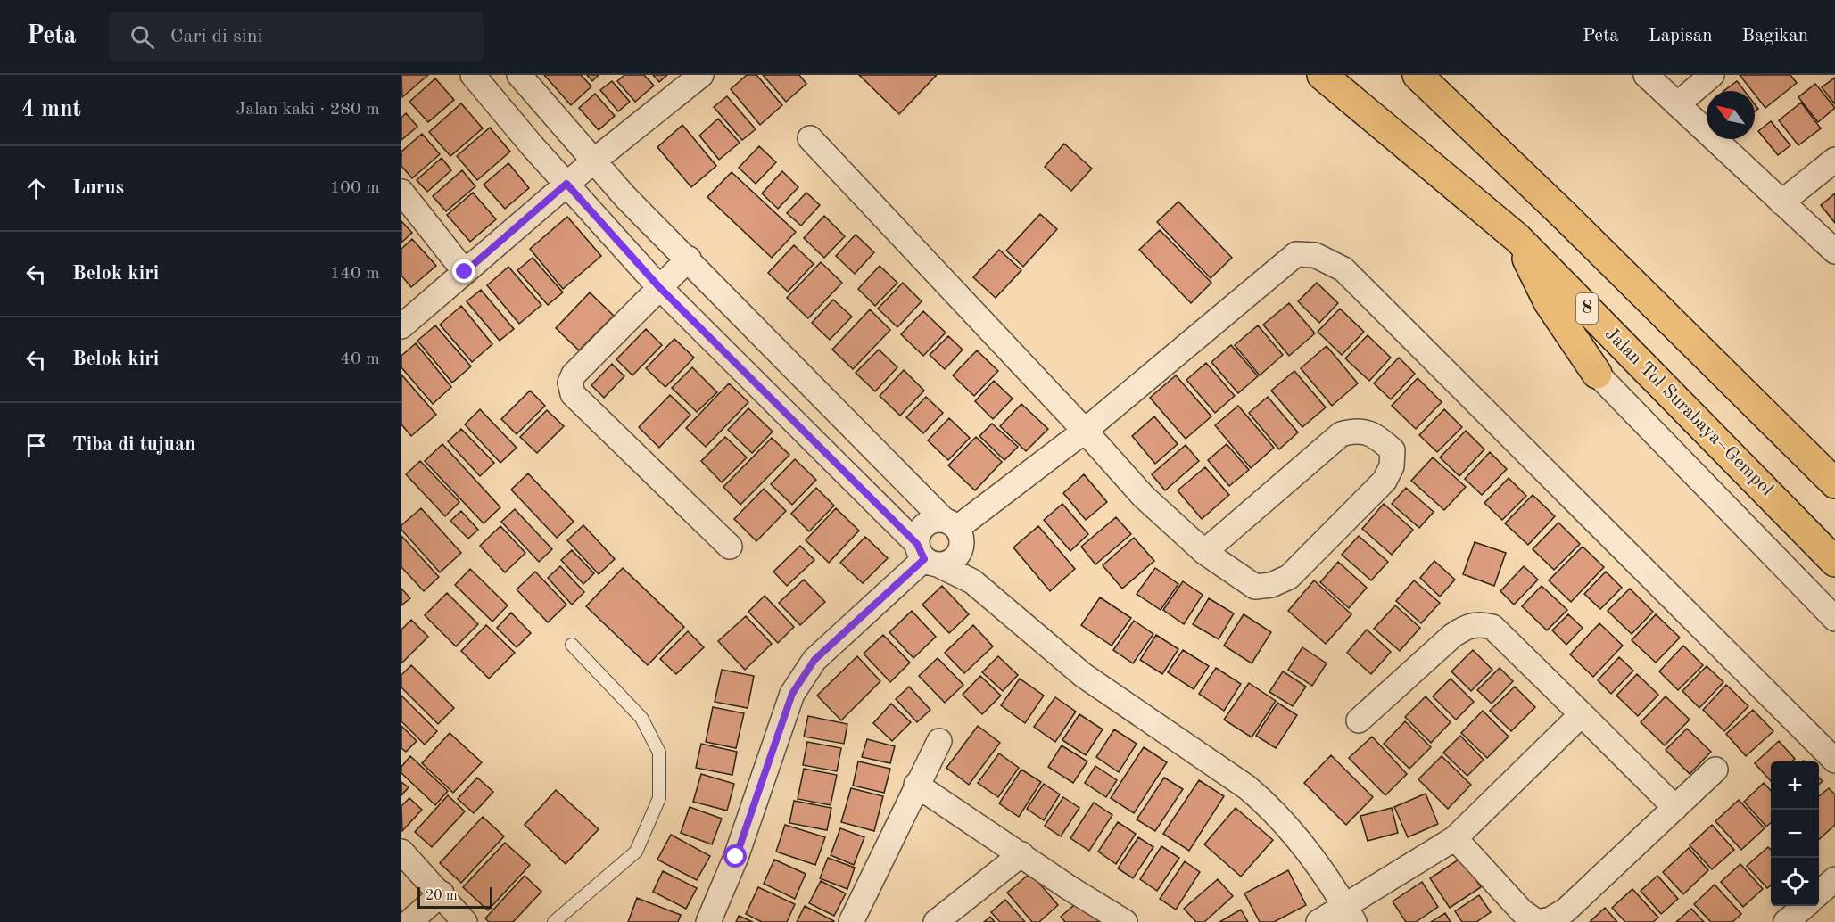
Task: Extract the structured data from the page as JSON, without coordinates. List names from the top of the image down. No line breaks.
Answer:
{"streets":{"highway":["8","Jalan Tol Surabaya–Gempol"]},"scale_bar":"20 m","north":"top left","page":{"header":"Peta","search":"Cari di sini","nav":["Peta","Lapisan","Bagikan"],"heading":["4 mnt","Jalan kaki · 280 m"],"list":[["Lurus","100 m"],["Belok kiri","140 m"],["Belok kiri","40 m"],"Tiba di tujuan"],"map_buttons":["+","−"],"scale":"20 m"}}
